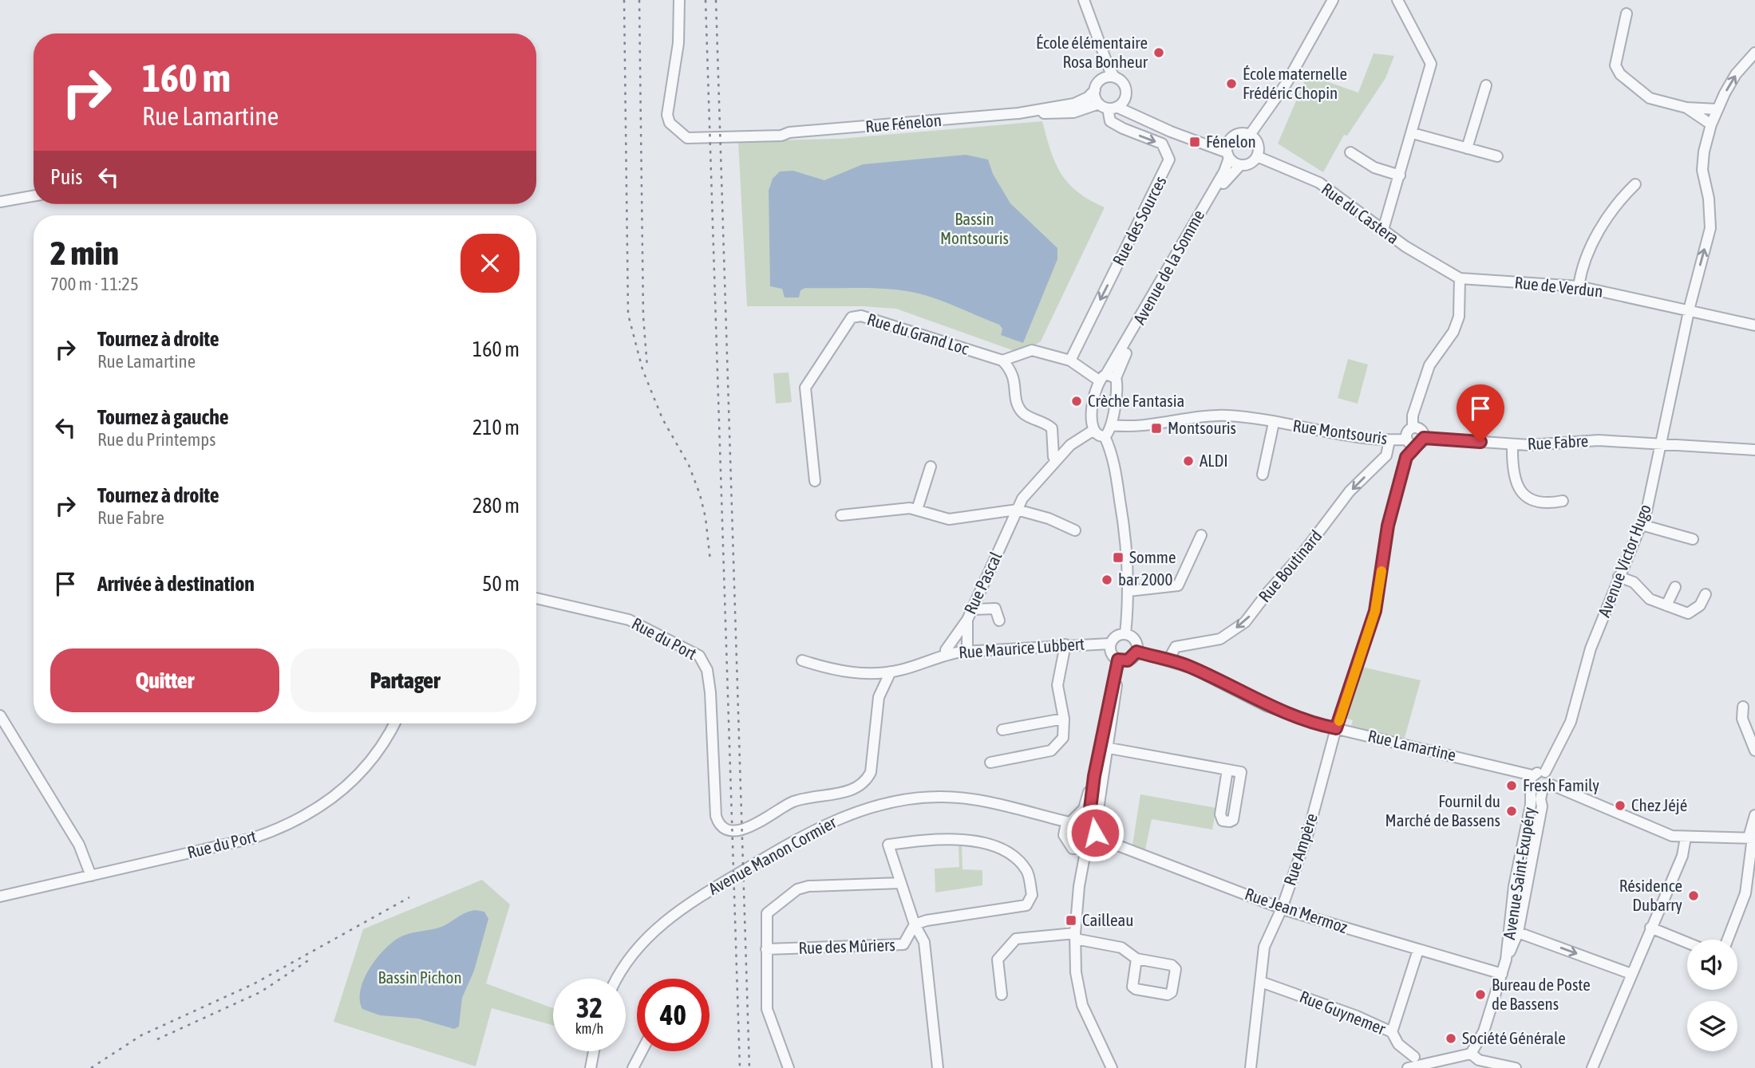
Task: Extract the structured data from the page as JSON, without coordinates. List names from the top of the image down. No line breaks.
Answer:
{"streets":{"street":["Rue Fénelon","Rue du Castera","Rue des Sources","Avenue de la Somme","Rue de Verdun","Rue du Grand Loc","Rue Montsouris","Rue Fabre","Avenue Victor Hugo","Rue Boutinard","Rue Pascal","Rue du Port","Rue Maurice Lubbert","Rue Lamartine","Rue Ampère","Avenue Manon Cormier","Avenue Saint-Exupéry","Rue Jean Mermoz","Rue des Mûriers","Rue Guynemer"]},"crossings":[["Rue Fénelon","Rue des Sources"],["Rue du Castera","Avenue de la Somme"],["Rue du Castera","Rue de Verdun"],["Rue du Castera","Rue Ampère"],["Rue de Verdun","Avenue Victor Hugo"],["Rue de Verdun","Rue Ampère"],["Rue Montsouris","Rue Boutinard"],["Rue Montsouris","Rue Ampère"],["Rue Fabre","Avenue Victor Hugo"],["Rue Boutinard","Rue Lamartine"],["Rue Pascal","Rue Maurice Lubbert"],["Rue du Port","Rue Maurice Lubbert"],["Rue Maurice Lubbert","Rue Lamartine"],["Rue Lamartine","Rue Ampère"],["Rue Ampère","Rue Jean Mermoz"],["Rue Ampère","Rue Guynemer"],["Avenue Manon Cormier","Rue Jean Mermoz"],["Avenue Saint-Exupéry","Rue Jean Mermoz"]],"one_way":["Rue des Sources","Rue Boutinard"],"parks":["Bassin Montsouris","Bassin Pichon"],"places":{"other":["École élémentaire Rosa Bonheur","École maternelle Frédéric Chopin","Crèche Fantasia","ALDI","bar 2000","Fresh Family","Chez Jéjé","Fournil du Marché de Bassens","Résidence Dubarry","Bureau de Poste de Bassens","Société Générale"],"transit":["Fénelon","Montsouris","Somme","Cailleau"]},"page":{"turn":["160 m","Rue Lamartine"],"then":"Puis","heading":["2 min","700 m · 11:25"],"list":[{"name":"Tournez à droite","note":"Rue Lamartine","value":"160 m"},{"name":"Tournez à gauche","note":"Rue du Printemps","value":"210 m"},{"name":"Tournez à droite","note":"Rue Fabre","value":"280 m"},{"name":"Arrivée à destination","value":"50 m"}],"buttons":["Quitter","Partager"],"speed":"32 km/h","limit":"40"}}
